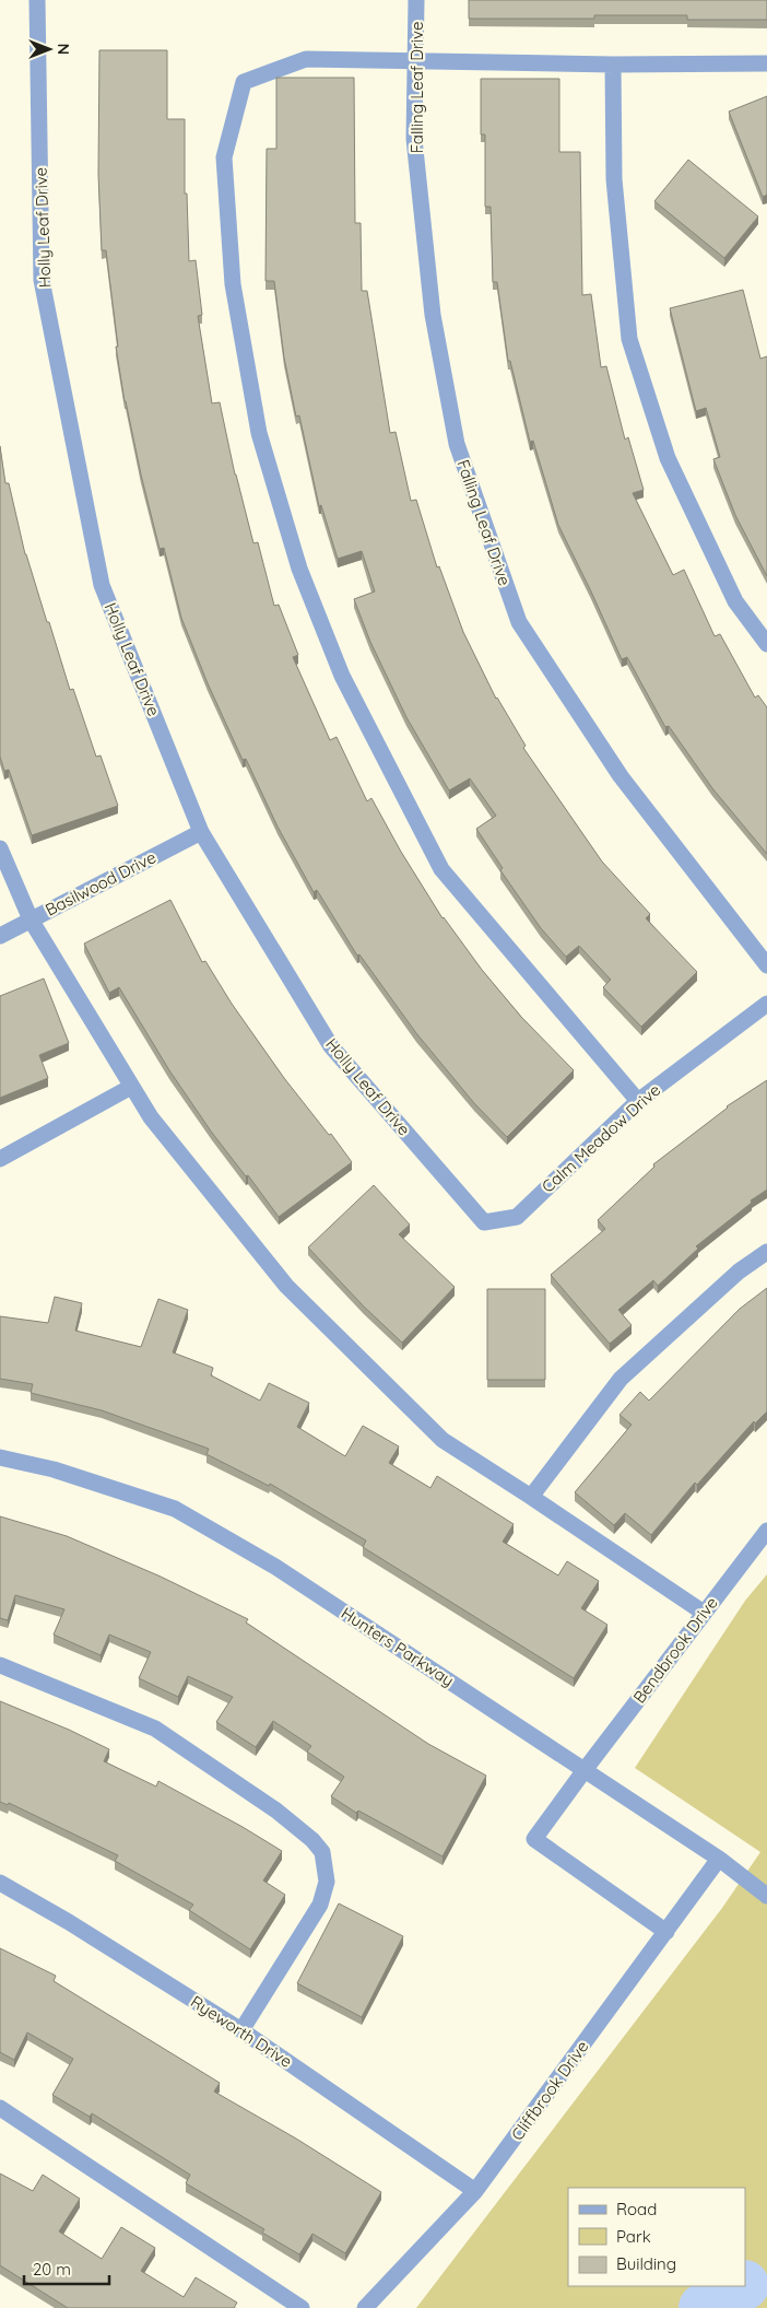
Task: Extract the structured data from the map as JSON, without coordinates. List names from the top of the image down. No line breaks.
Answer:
{"streets":{"street":["Falling Leaf Drive","Holly Leaf Drive","Basilwood Drive","Calm Meadow Drive","Hunters Parkway","Bendbrook Drive","Ryeworth Drive","Cliffbrook Drive"]},"crossings":[["Holly Leaf Drive","Basilwood Drive"],["Holly Leaf Drive","Calm Meadow Drive"],["Hunters Parkway","Bendbrook Drive"],["Hunters Parkway","Cliffbrook Drive"],["Bendbrook Drive","Cliffbrook Drive"],["Ryeworth Drive","Cliffbrook Drive"]],"legend":["Road","Park","Building"],"scale_bar":"20 m","north":"right"}
